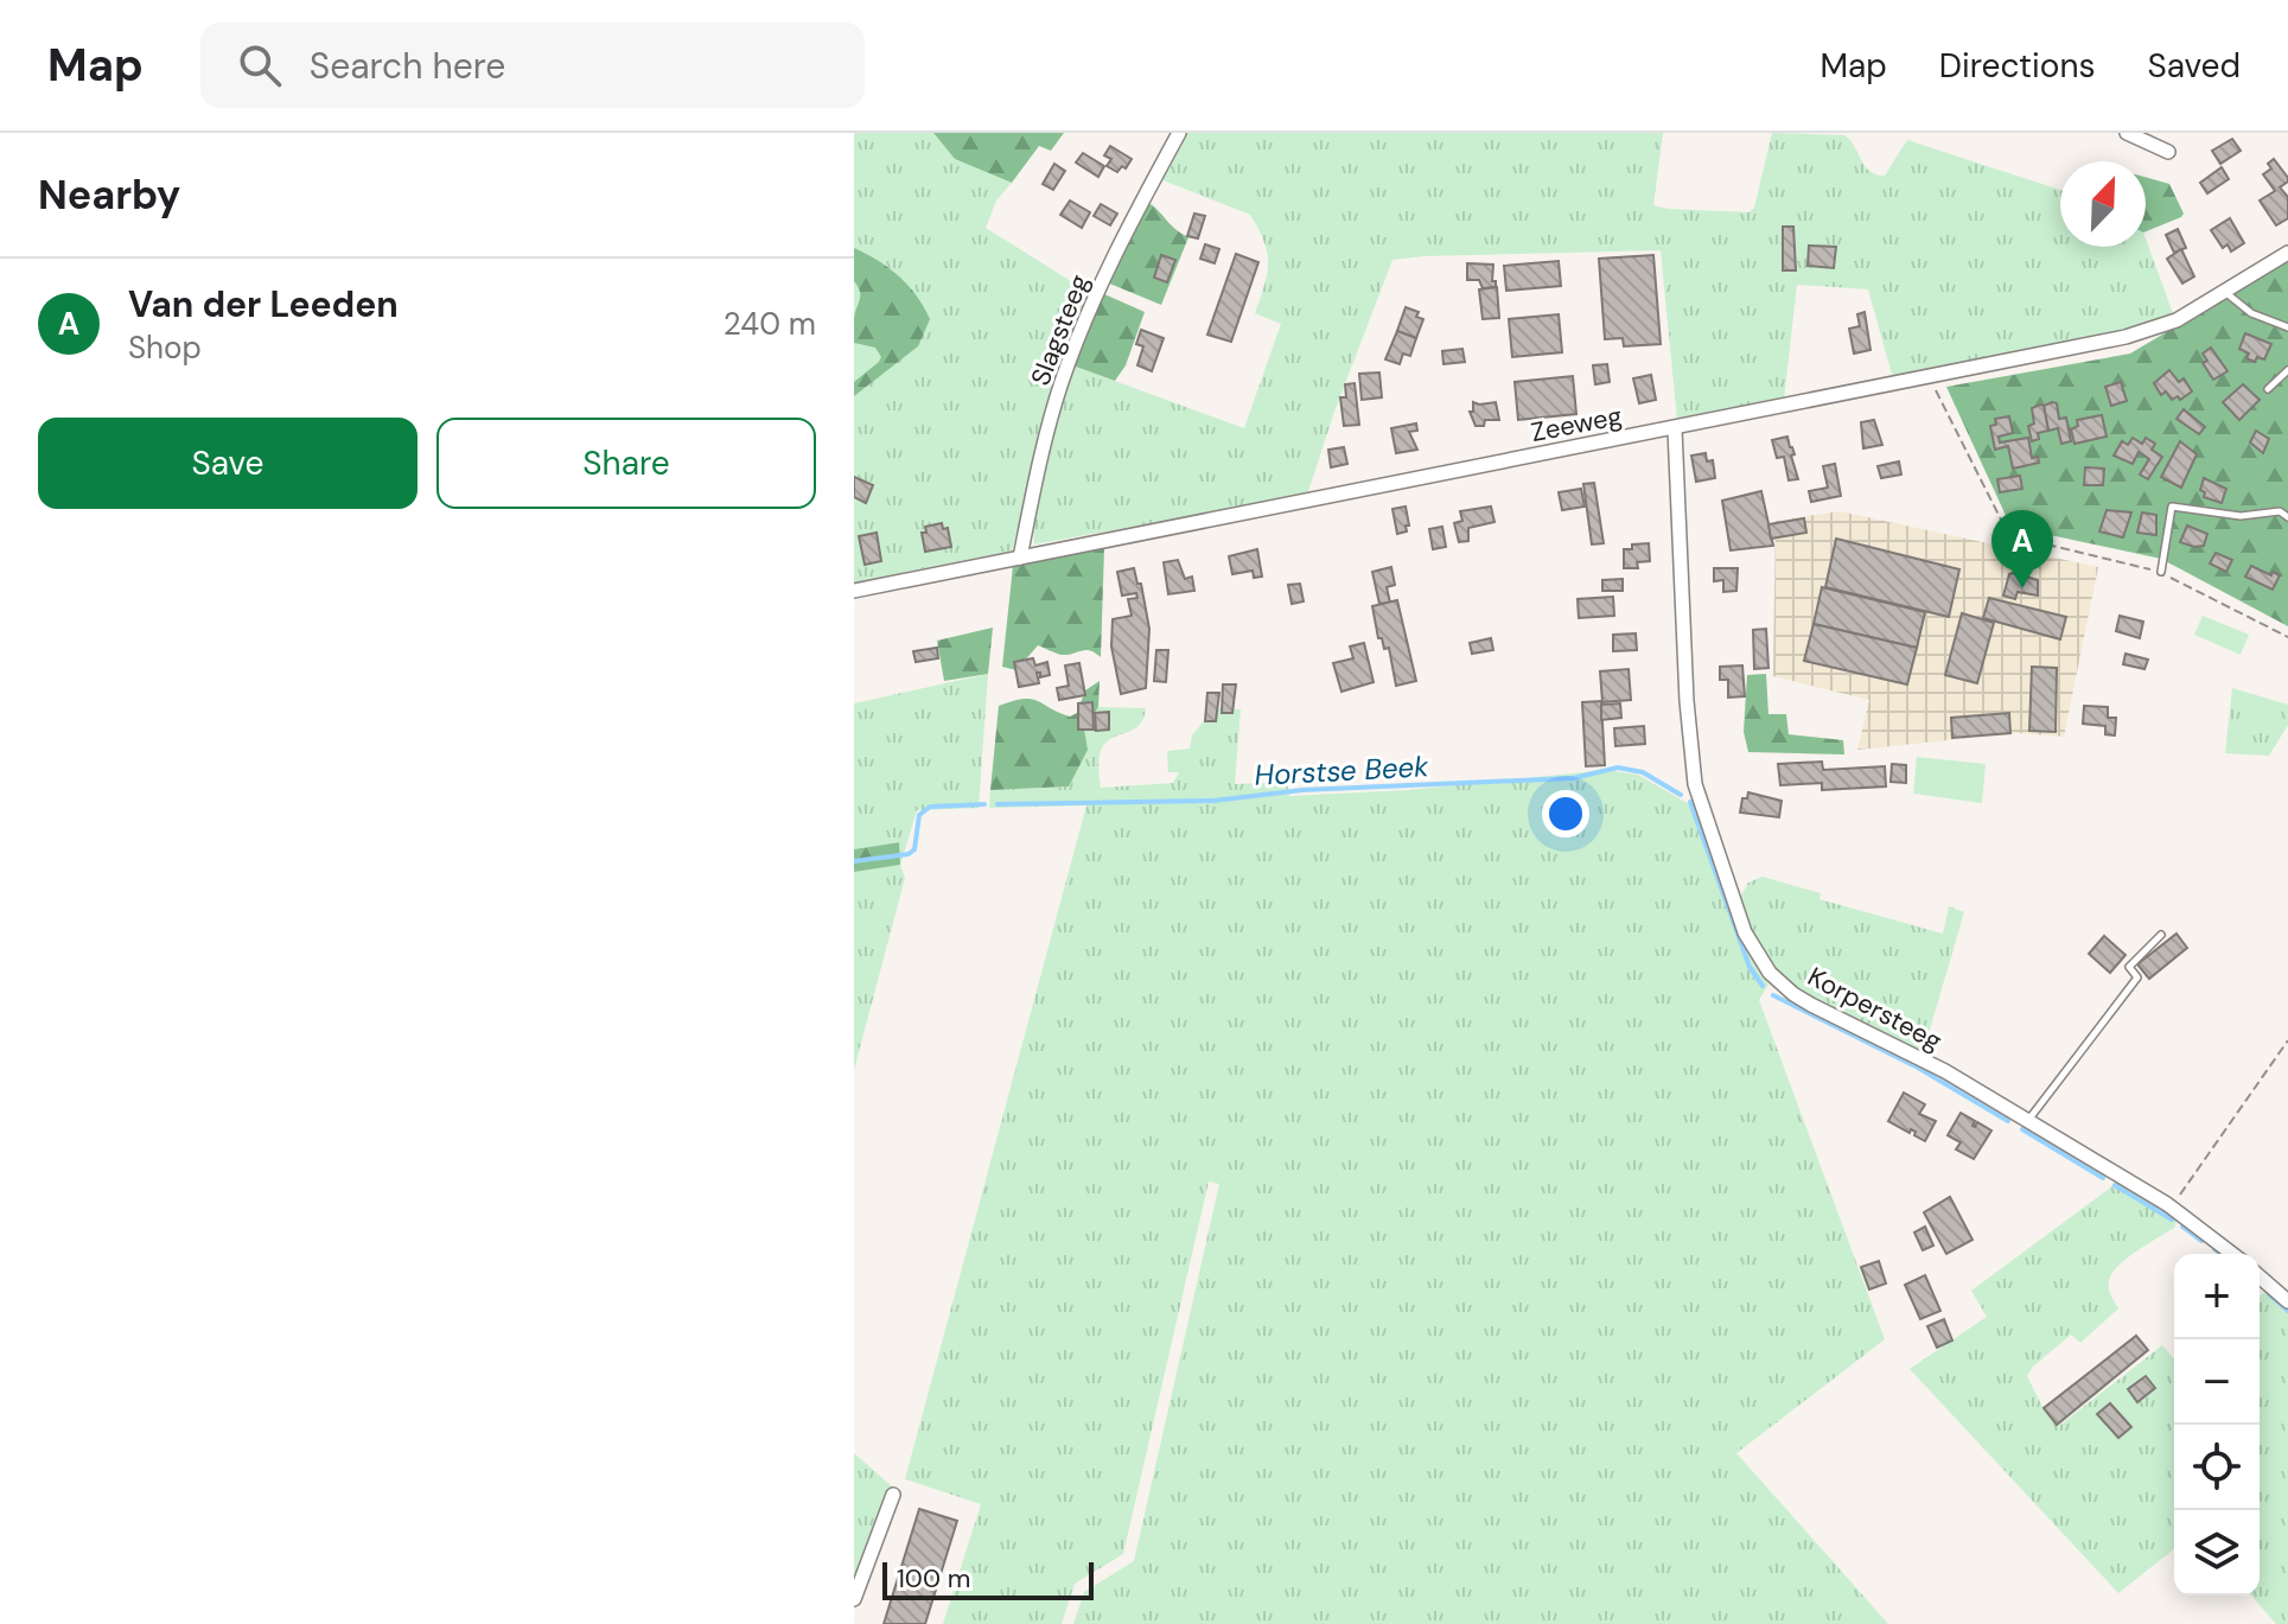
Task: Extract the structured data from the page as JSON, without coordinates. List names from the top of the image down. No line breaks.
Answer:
{"streets":{"street":["Slagsteeg","Zeeweg","Korpersteeg"]},"crossings":[["Slagsteeg","Zeeweg"],["Zeeweg","Korpersteeg"]],"water":["Horstse Beek"],"scale_bar":"100 m","north":"top right","page":{"header":"Map","search":"Search here","nav":["Map","Directions","Saved"],"heading":"Nearby","list":[{"mark":"A","name":"Van der Leeden","note":"Shop","value":"240 m"}],"buttons":["Save","Share"],"pins":"A","map_buttons":["+","−"],"scale":"100 m"}}
